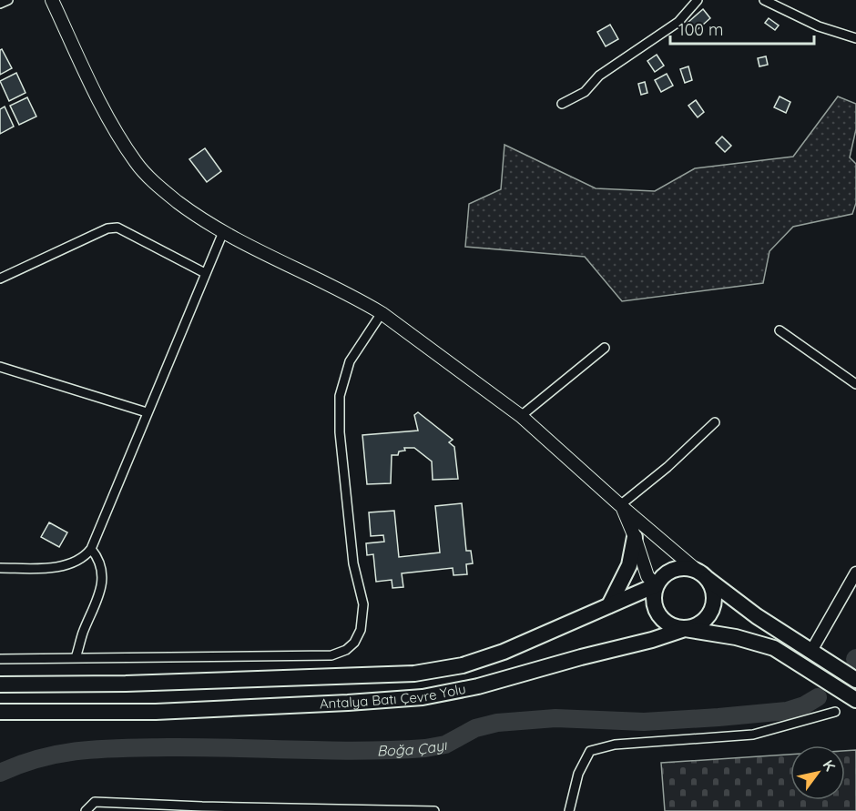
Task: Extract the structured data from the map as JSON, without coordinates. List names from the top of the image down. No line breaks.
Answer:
{"streets":{"highway":["Antalya Batı Çevre Yolu"]},"water":["Boğa Çayı"],"scale_bar":"100 m","north":"top right"}
